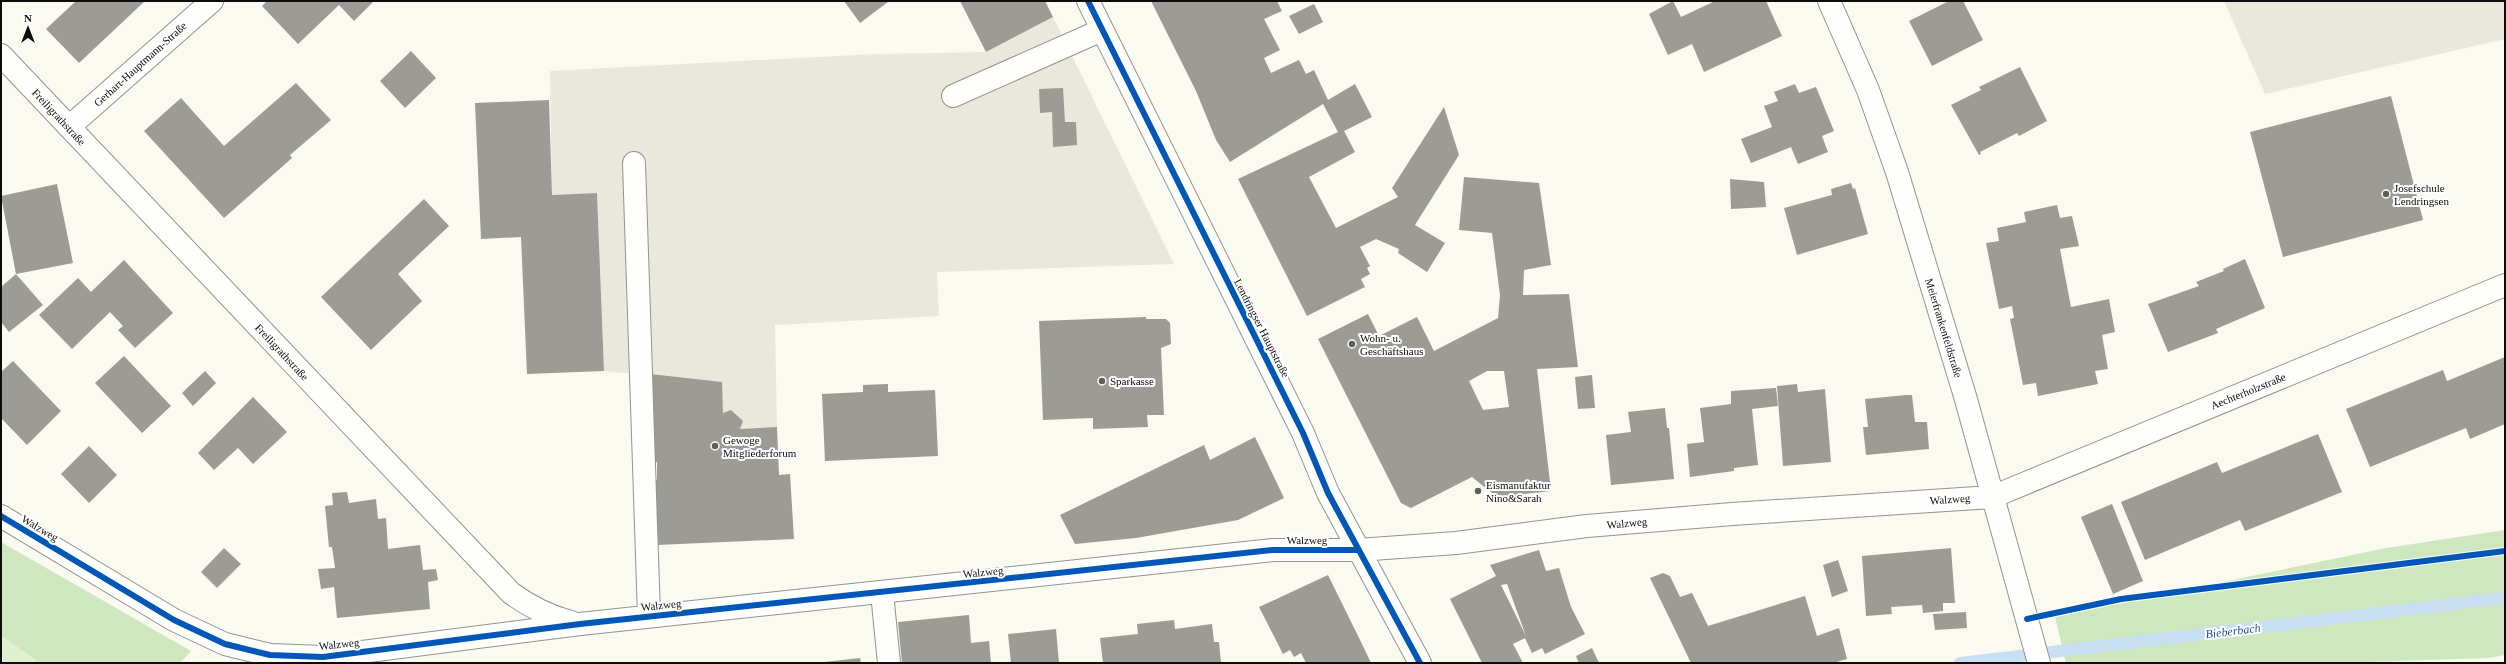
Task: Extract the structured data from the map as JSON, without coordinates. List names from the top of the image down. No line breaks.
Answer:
{"streets":{"street":["Gerhart-Hauptmann-Straße","Freiligrathstraße","Lendringser Hauptstraße","Meierfrankenfeldstraße","Aechterholzstraße","Walzweg"]},"crossings":[["Gerhart-Hauptmann-Straße","Freiligrathstraße"],["Freiligrathstraße","Walzweg"],["Lendringser Hauptstraße","Walzweg"],["Meierfrankenfeldstraße","Aechterholzstraße"],["Meierfrankenfeldstraße","Walzweg"],["Aechterholzstraße","Walzweg"]],"water":["Bieberbach"],"places":["Josefschule Lendringsen","Wohn- u. Geschäftshaus","Sparkasse","Gewoge Mitgliederforum","Eismanufaktur Nino&Sarah"],"north":"top"}
